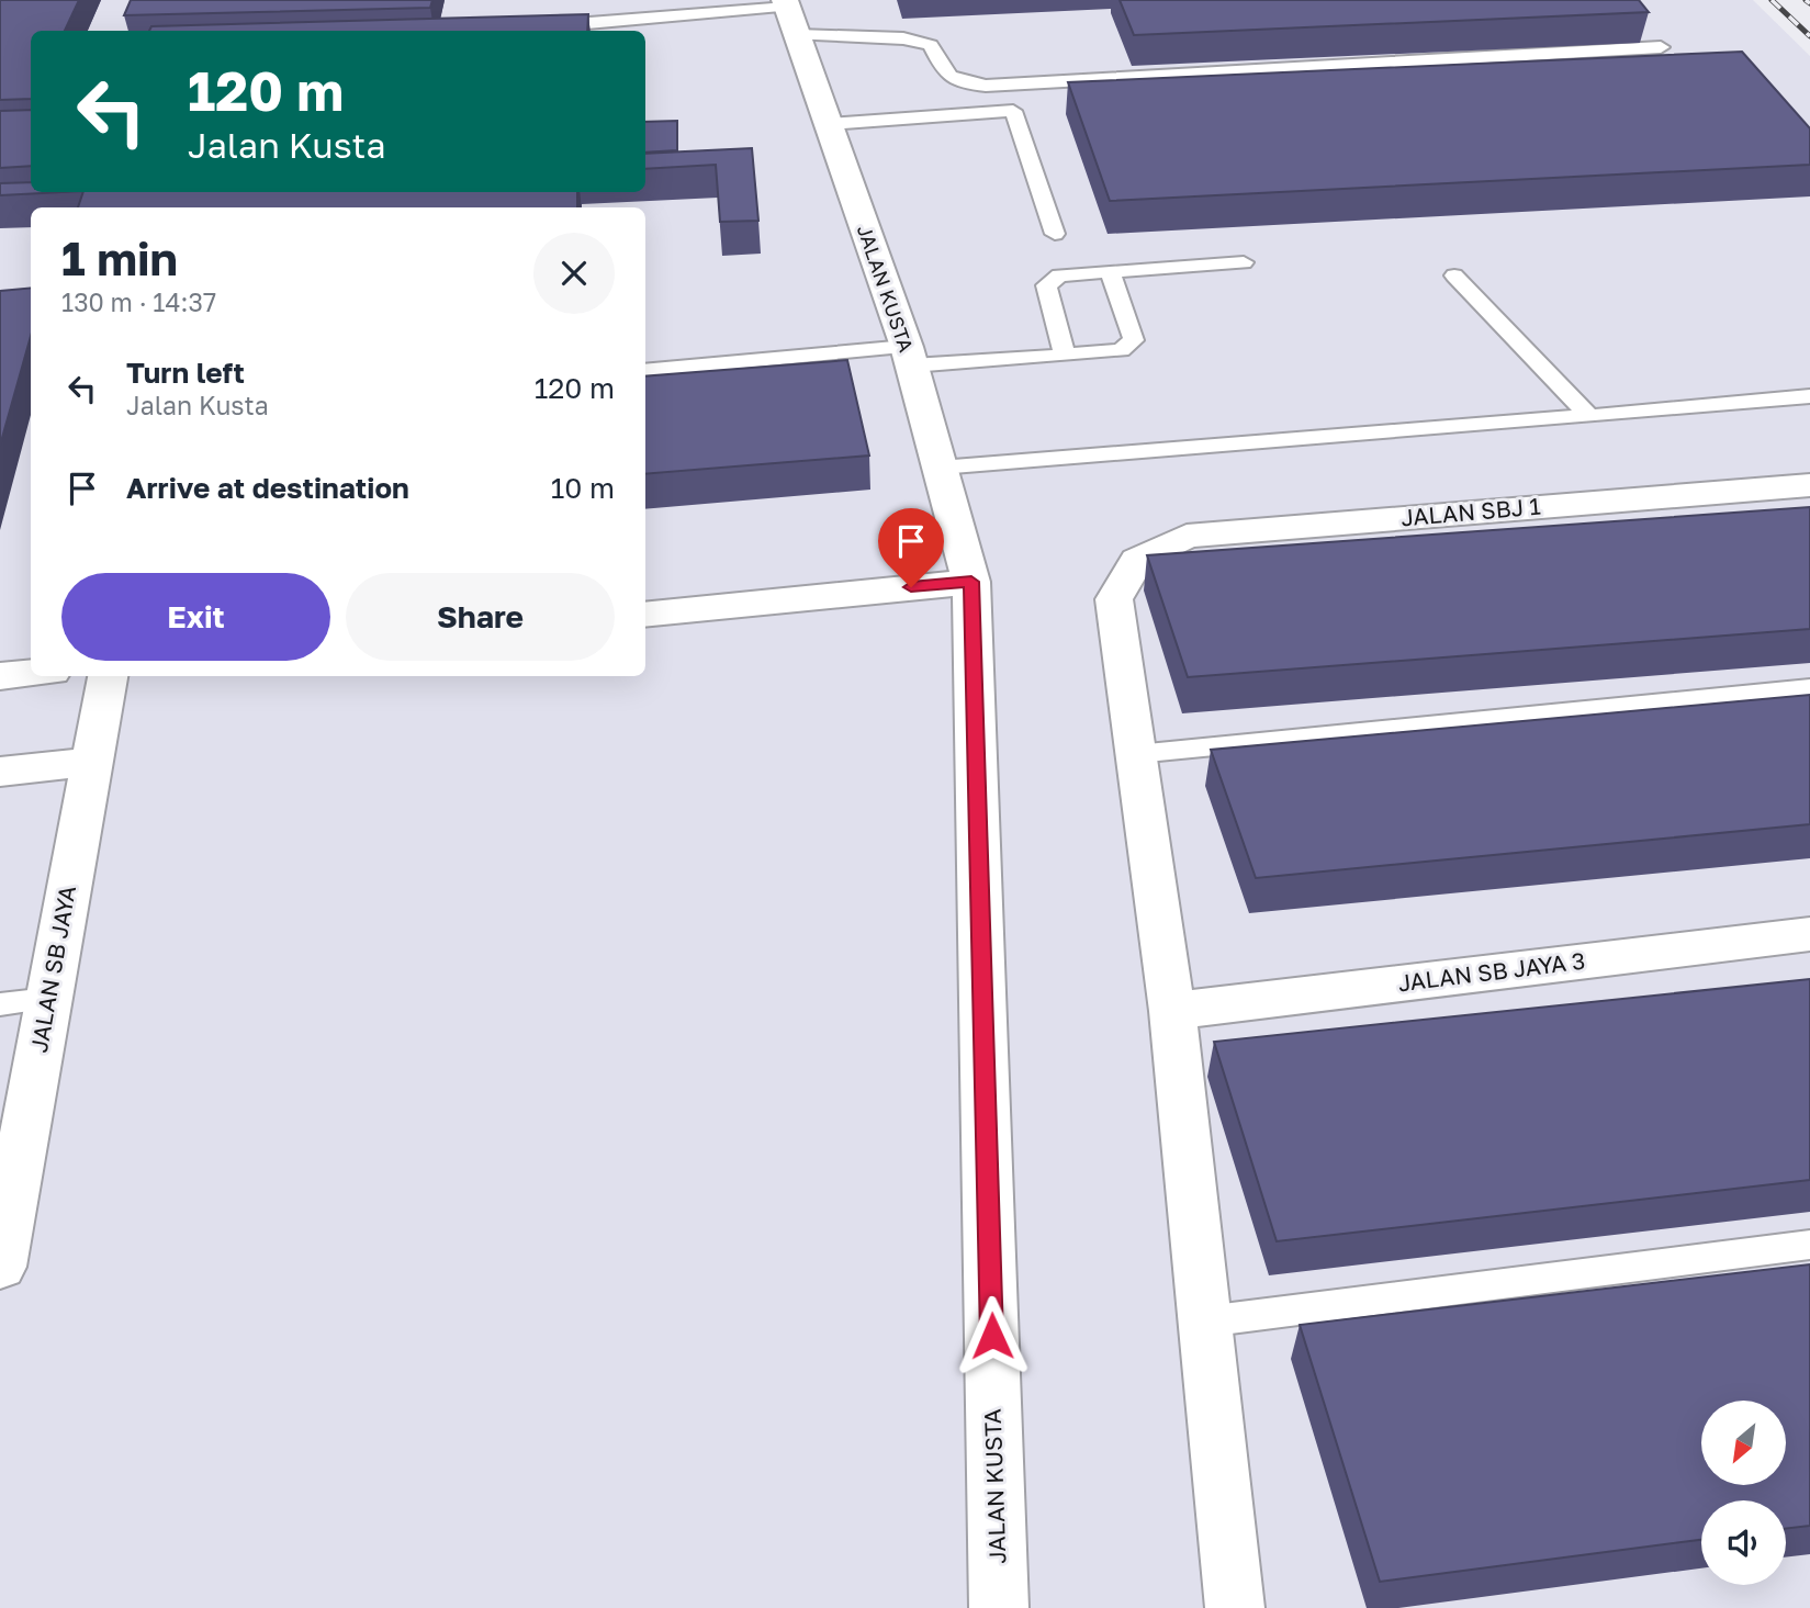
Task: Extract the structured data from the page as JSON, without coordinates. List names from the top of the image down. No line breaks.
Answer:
{"streets":{"street":["JALAN KUSTA","JALAN SBJ 1","JALAN SB JAYA","JALAN SB JAYA 3"]},"north":"bottom left","page":{"turn":["120 m","Jalan Kusta"],"heading":["1 min","130 m · 14:37"],"list":[{"name":"Turn left","note":"Jalan Kusta","value":"120 m"},{"name":"Arrive at destination","value":"10 m"}],"buttons":["Exit","Share"]}}
